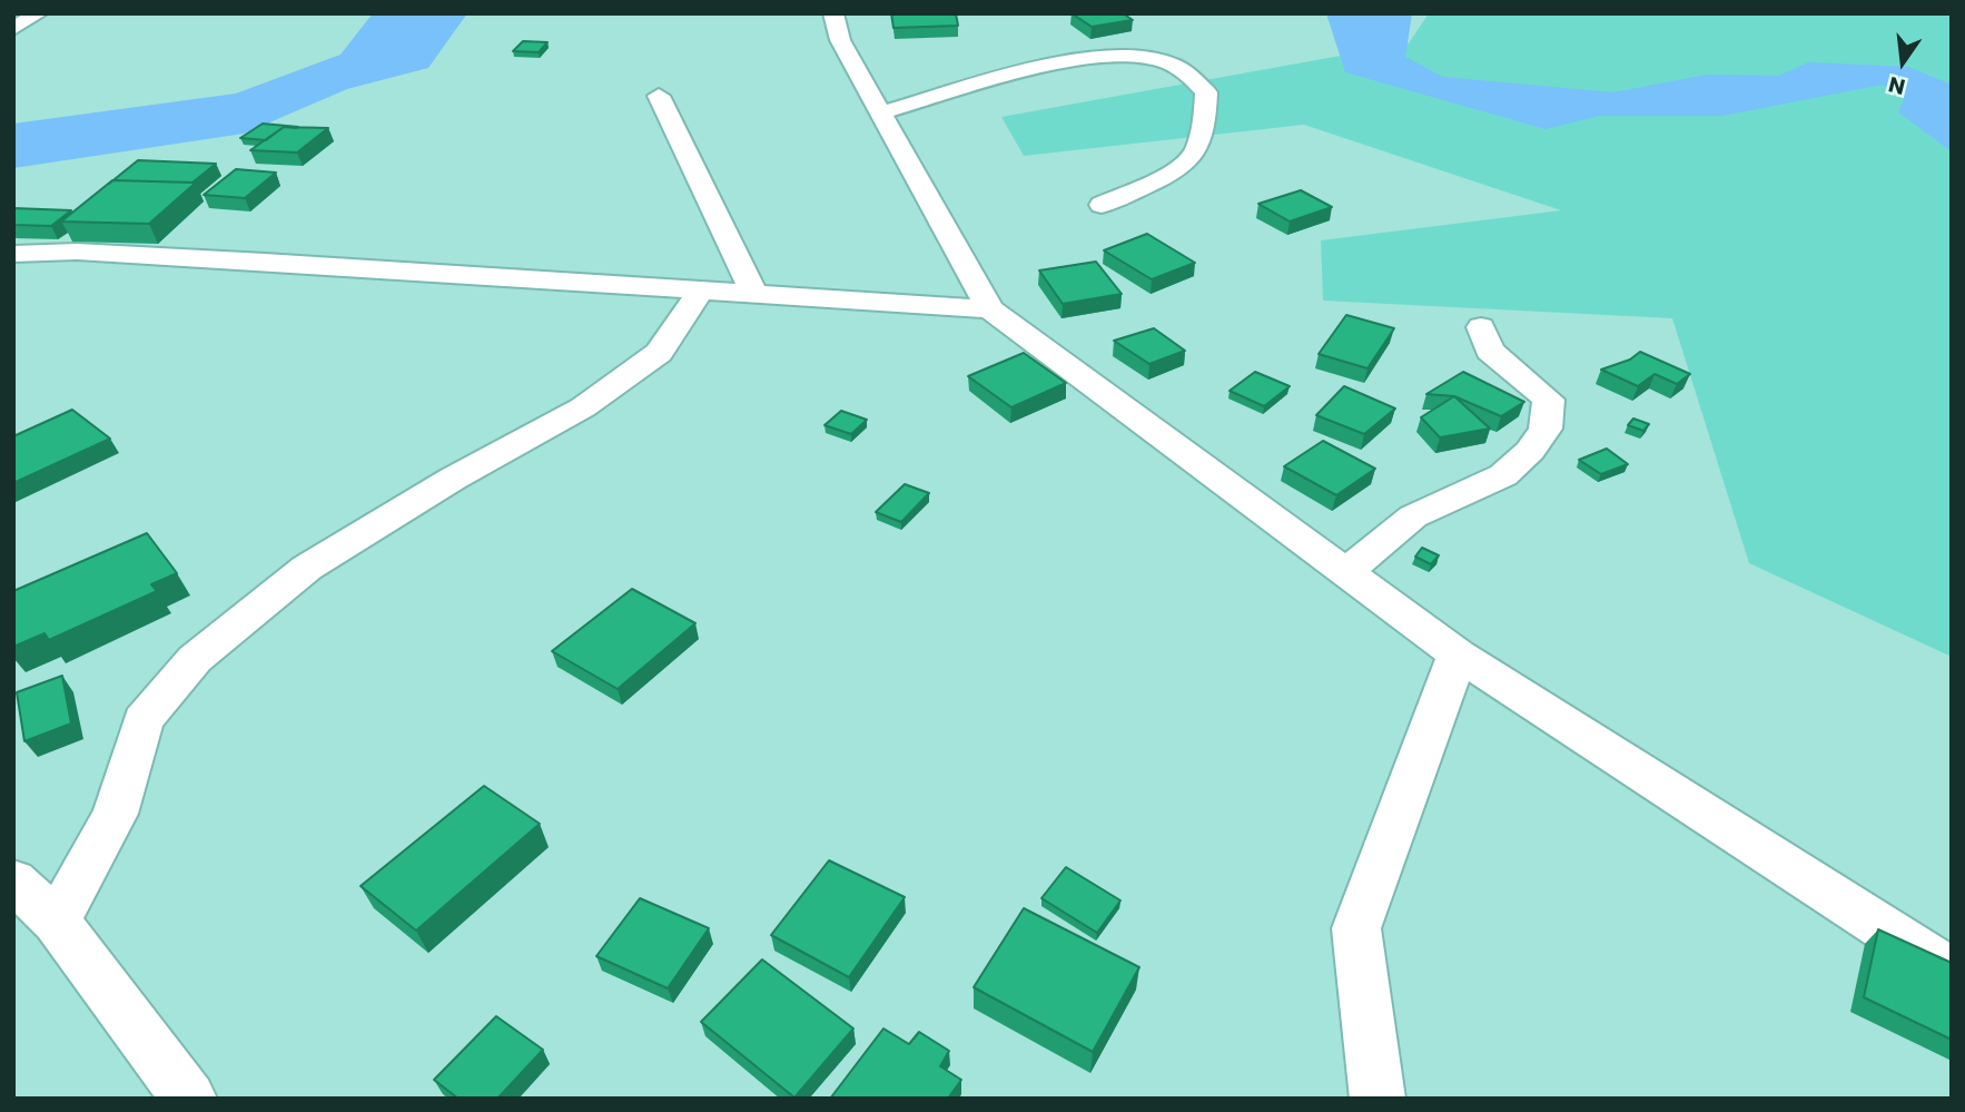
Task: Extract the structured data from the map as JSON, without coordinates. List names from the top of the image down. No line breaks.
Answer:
{"north":"bottom"}
